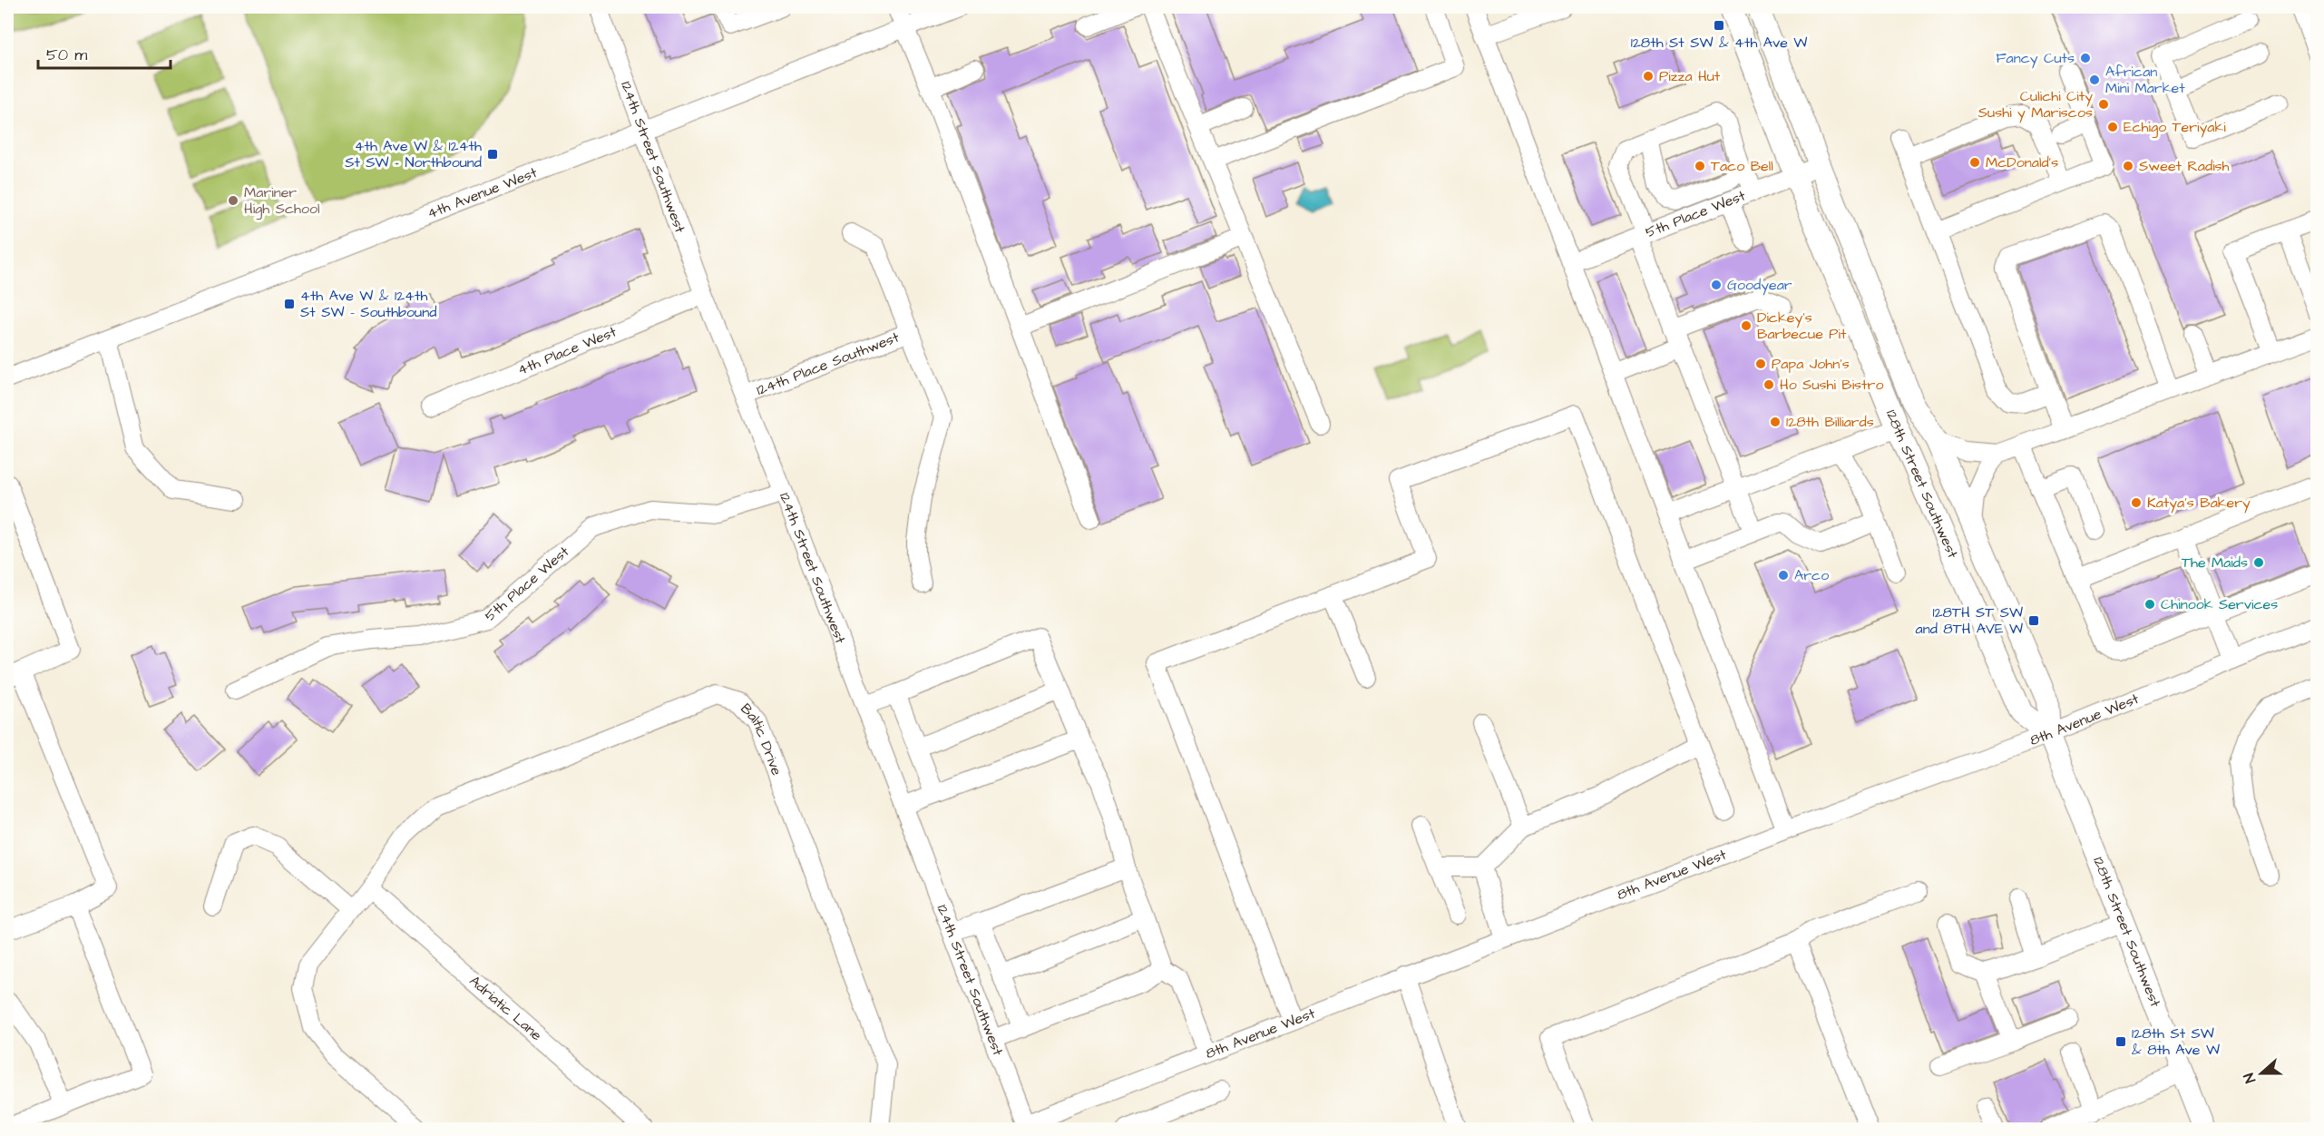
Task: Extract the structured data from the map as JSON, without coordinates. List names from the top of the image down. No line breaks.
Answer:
{"streets":{"main road":["128th Street Southwest"],"street":["124th Street Southwest","4th Avenue West","5th Place West","4th Place West","124th Place Southwest","8th Avenue West","Baltic Drive","Adriatic Lane"]},"crossings":[["124th Street Southwest","4th Avenue West"],["124th Street Southwest","5th Place West"],["124th Street Southwest","4th Place West"],["124th Street Southwest","124th Place Southwest"],["124th Street Southwest","8th Avenue West"],["5th Place West","128th Street Southwest"],["128th Street Southwest","8th Avenue West"],["Baltic Drive","Adriatic Lane"]],"places":{"transit":["128th St SW & 4th Ave W","4th Ave W & 124th St SW - Northbound","4th Ave W & 124th St SW - Southbound","128TH ST SW and 8TH AVE W","128th St SW & 8th Ave W"],"other":["Fancy Cuts","Pizza Hut","African Mini Market","Culichi City Sushi y Mariscos","Echigo Teriyaki","McDonald's","Taco Bell","Sweet Radish","Mariner High School","Goodyear","Dickey's Barbecue Pit","Papa John's","Ho Sushi Bistro","128th Billiards","Katya's Bakery","The Maids","Arco","Chinook Services"]},"scale_bar":"50 m","north":"left"}
